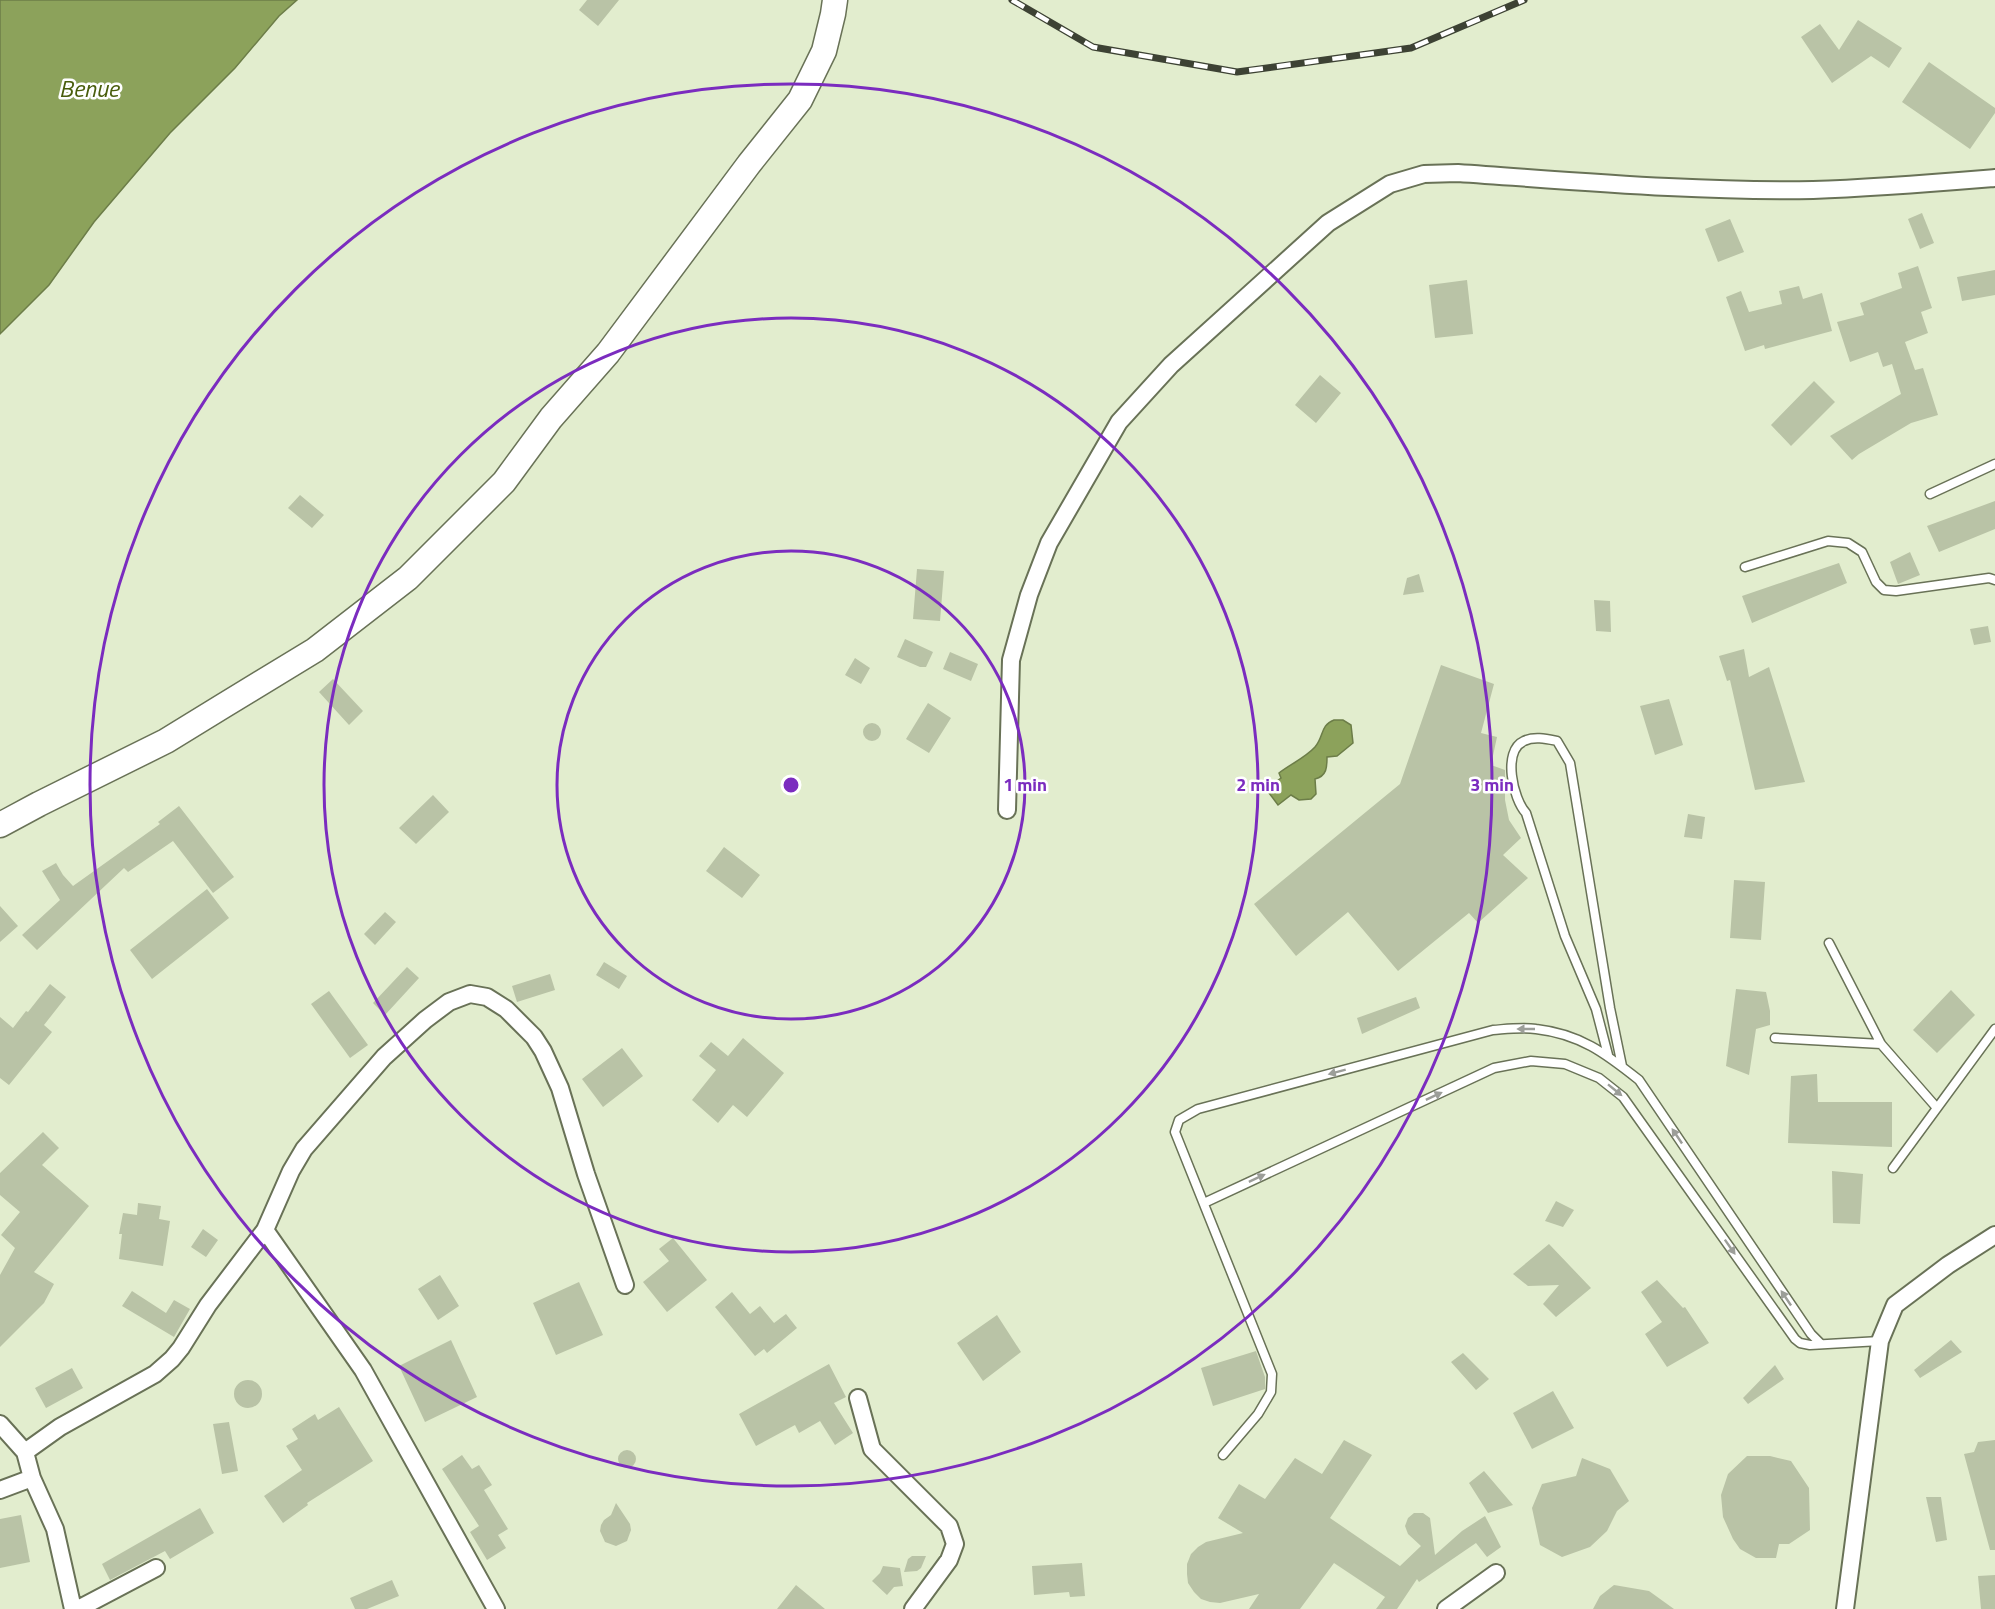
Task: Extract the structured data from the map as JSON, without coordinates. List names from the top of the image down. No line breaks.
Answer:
{"water":["Benue"],"rings":["1 min","2 min","3 min"]}
